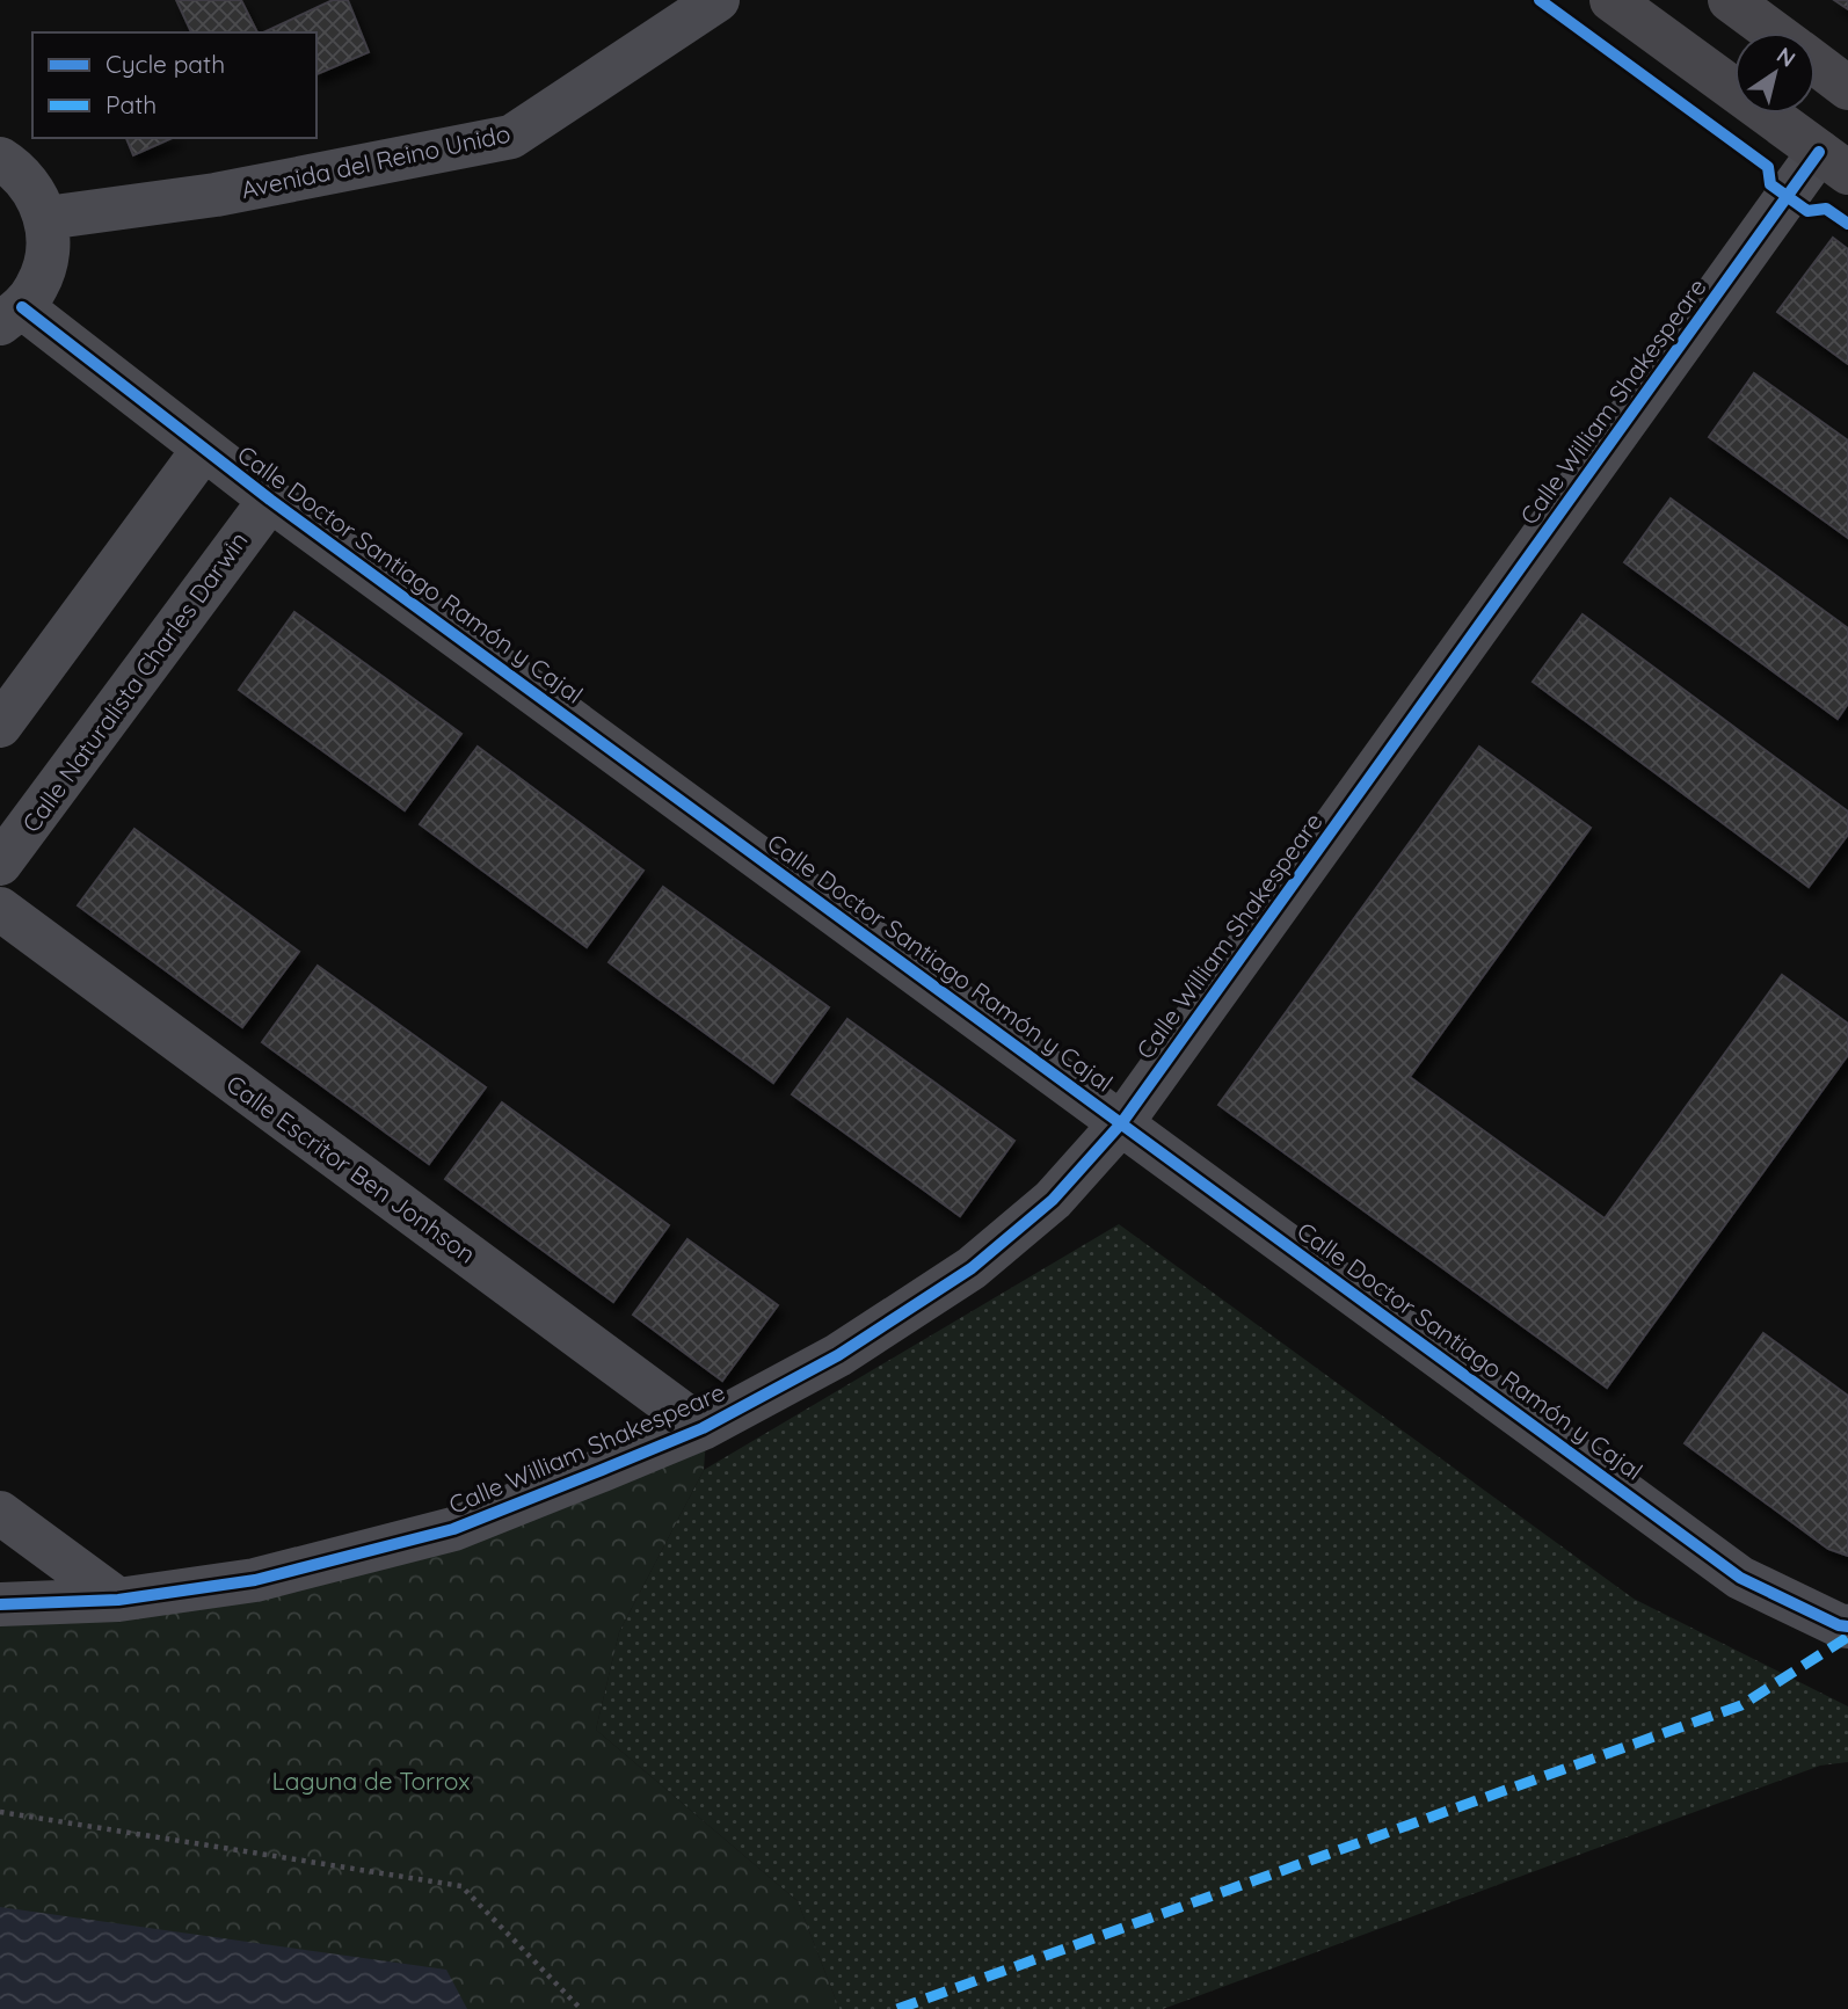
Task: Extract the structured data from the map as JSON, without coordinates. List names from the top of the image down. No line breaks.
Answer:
{"streets":{"street":["Avenida del Reino Unido","Calle William Shakespeare","Calle Doctor Santiago Ramón y Cajal","Calle Naturalista Charles Darwin","Calle Escritor Ben Jonhson"]},"crossings":[["Calle William Shakespeare","Calle Doctor Santiago Ramón y Cajal"],["Calle William Shakespeare","Calle Escritor Ben Jonhson"],["Calle Doctor Santiago Ramón y Cajal","Calle Naturalista Charles Darwin"]],"parks":["Laguna de Torrox"],"legend":["Cycle path","Path"],"north":"top right"}
